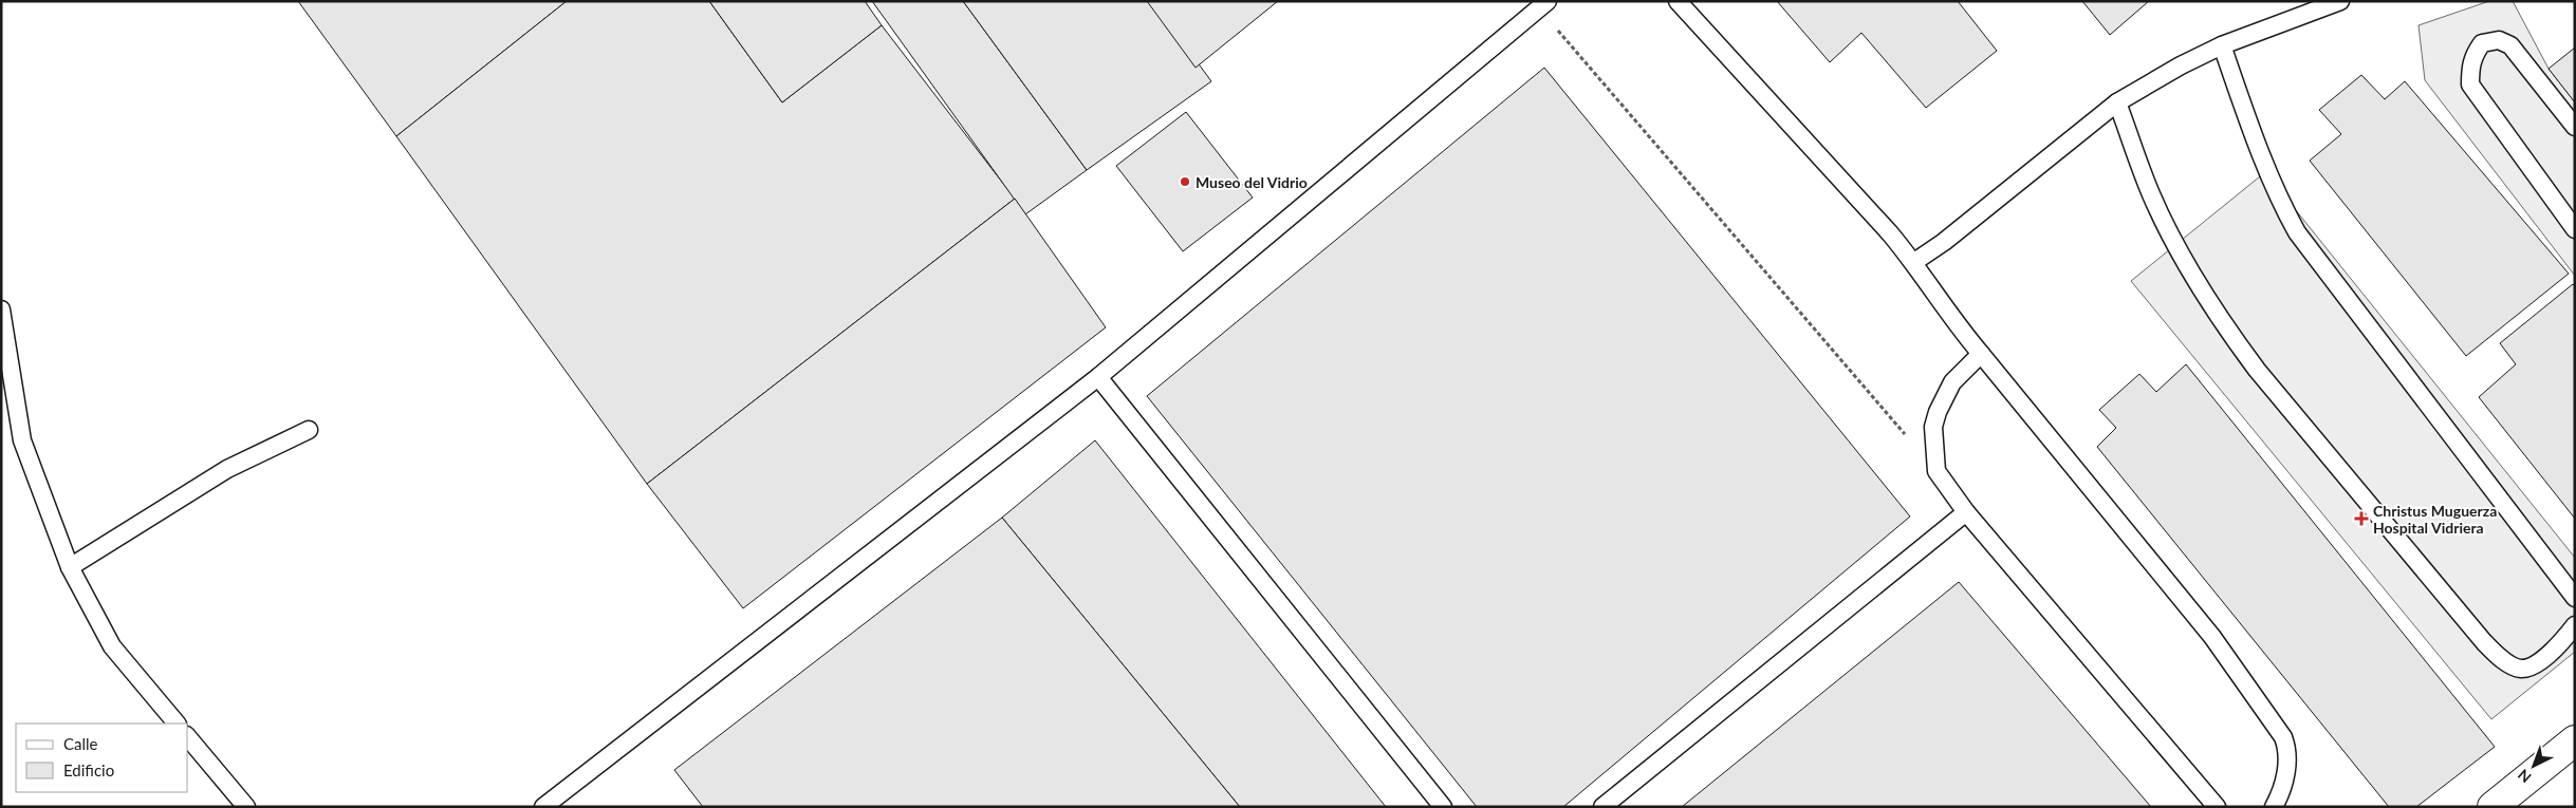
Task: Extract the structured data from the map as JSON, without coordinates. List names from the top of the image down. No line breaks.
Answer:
{"places":{"other":["Museo del Vidrio"],"health":["Christus Muguerza Hospital Vidriera"]},"legend":["Calle","Edificio"],"north":"bottom left"}
